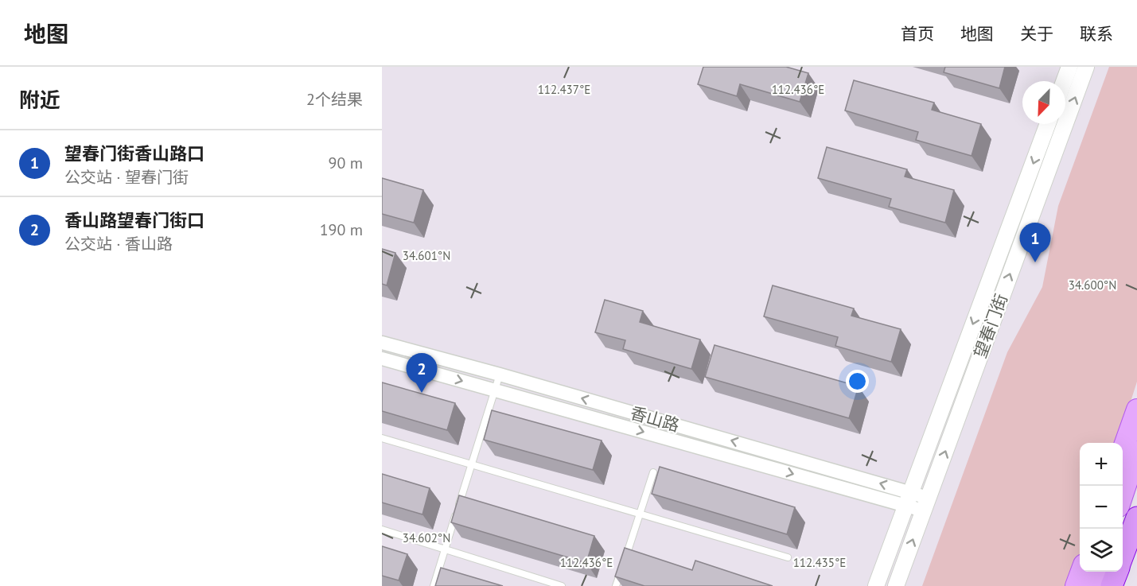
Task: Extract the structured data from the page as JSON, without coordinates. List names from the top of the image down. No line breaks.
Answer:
{"streets":{"street":["望春门街","香山路"]},"crossings":[["望春门街","香山路"]],"north":"bottom left","page":{"header":"地图","nav":["首页","地图","关于","联系"],"heading":["附近","2个结果"],"list":[{"mark":"1","name":"望春门街香山路口","note":"公交站 · 望春门街","value":"90 m"},{"mark":"2","name":"香山路望春门街口","note":"公交站 · 香山路","value":"190 m"}],"pins":["1","2"],"map_buttons":["+","−"]},"coordinates":["112.437°E","112.436°E","34.601°N","34.600°N","34.602°N","112.435°E"]}
